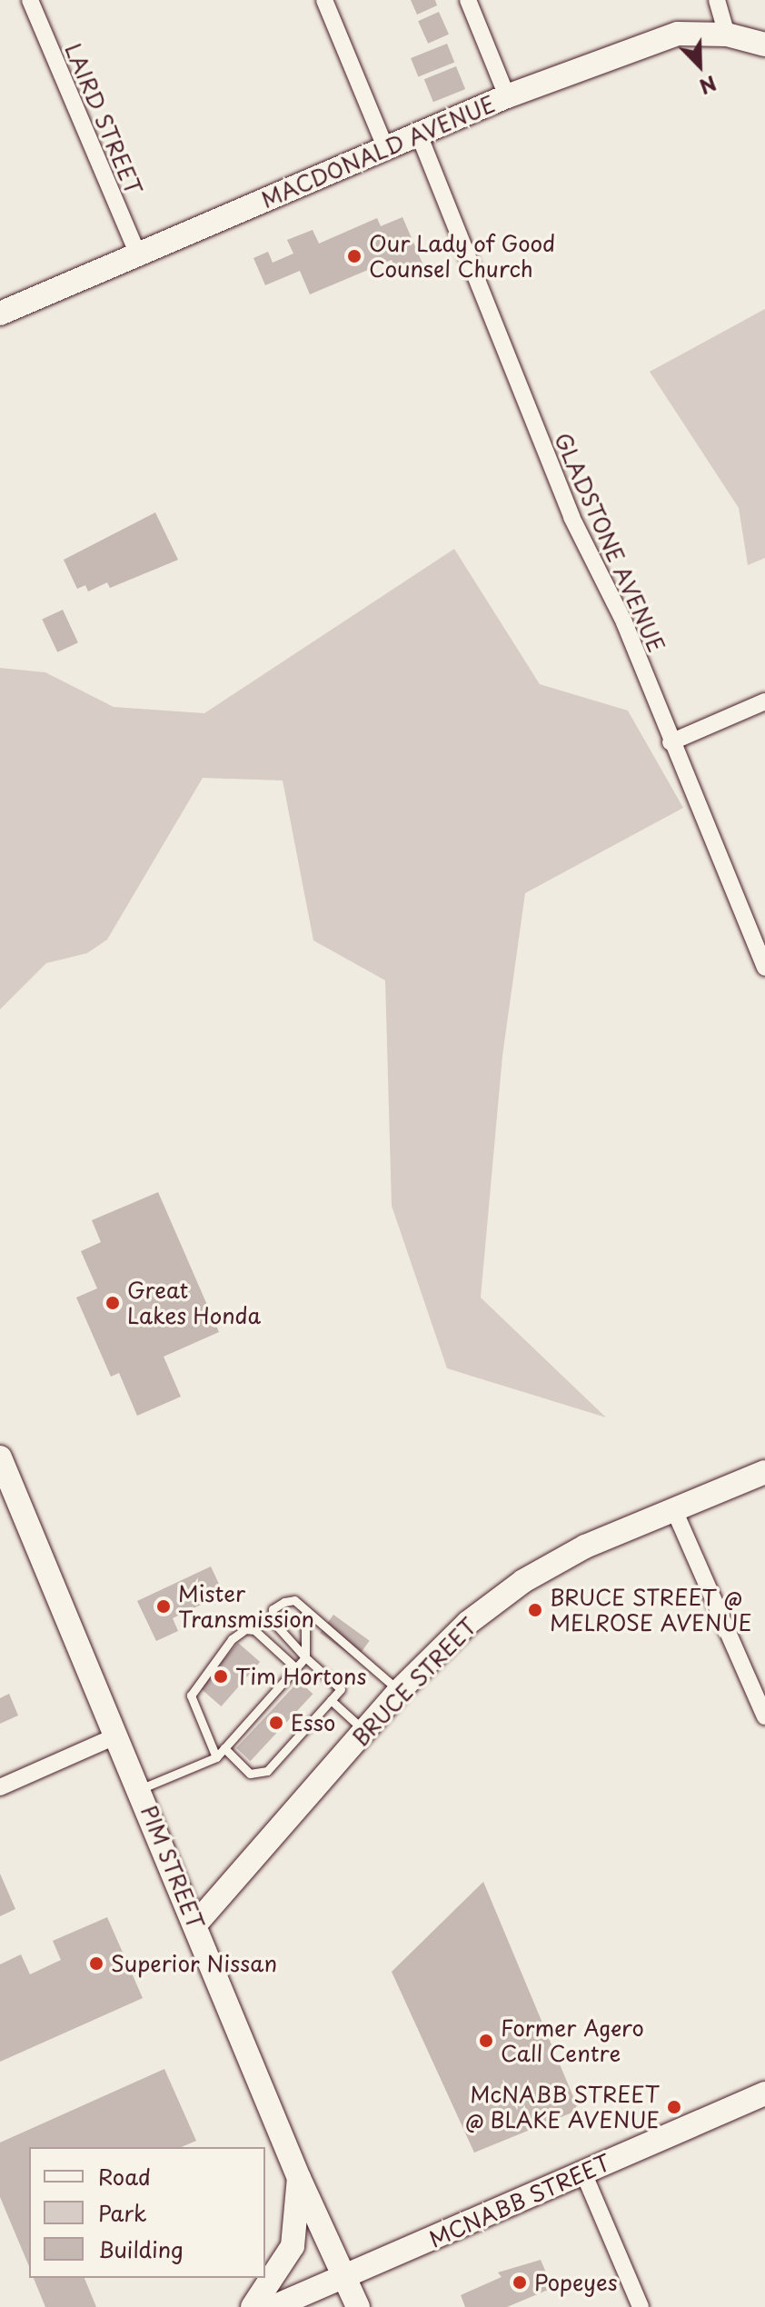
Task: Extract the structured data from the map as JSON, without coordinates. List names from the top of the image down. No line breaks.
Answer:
{"streets":{"main road":["MACDONALD AVENUE","BRUCE STREET","PIM STREET","MCNABB STREET"],"street":["LAIRD STREET","GLADSTONE AVENUE"]},"crossings":[["LAIRD STREET","MACDONALD AVENUE"],["MACDONALD AVENUE","GLADSTONE AVENUE"],["BRUCE STREET","PIM STREET"],["PIM STREET","MCNABB STREET"]],"places":["Our Lady of Good Counsel Church","Great Lakes Honda","Mister Transmission","BRUCE STREET @ MELROSE AVENUE","Tim Hortons","Esso","Superior Nissan","Former Agero Call Centre","McNABB STREET @ BLAKE AVENUE","Popeyes"],"legend":["Road","Park","Building"],"north":"bottom right"}
